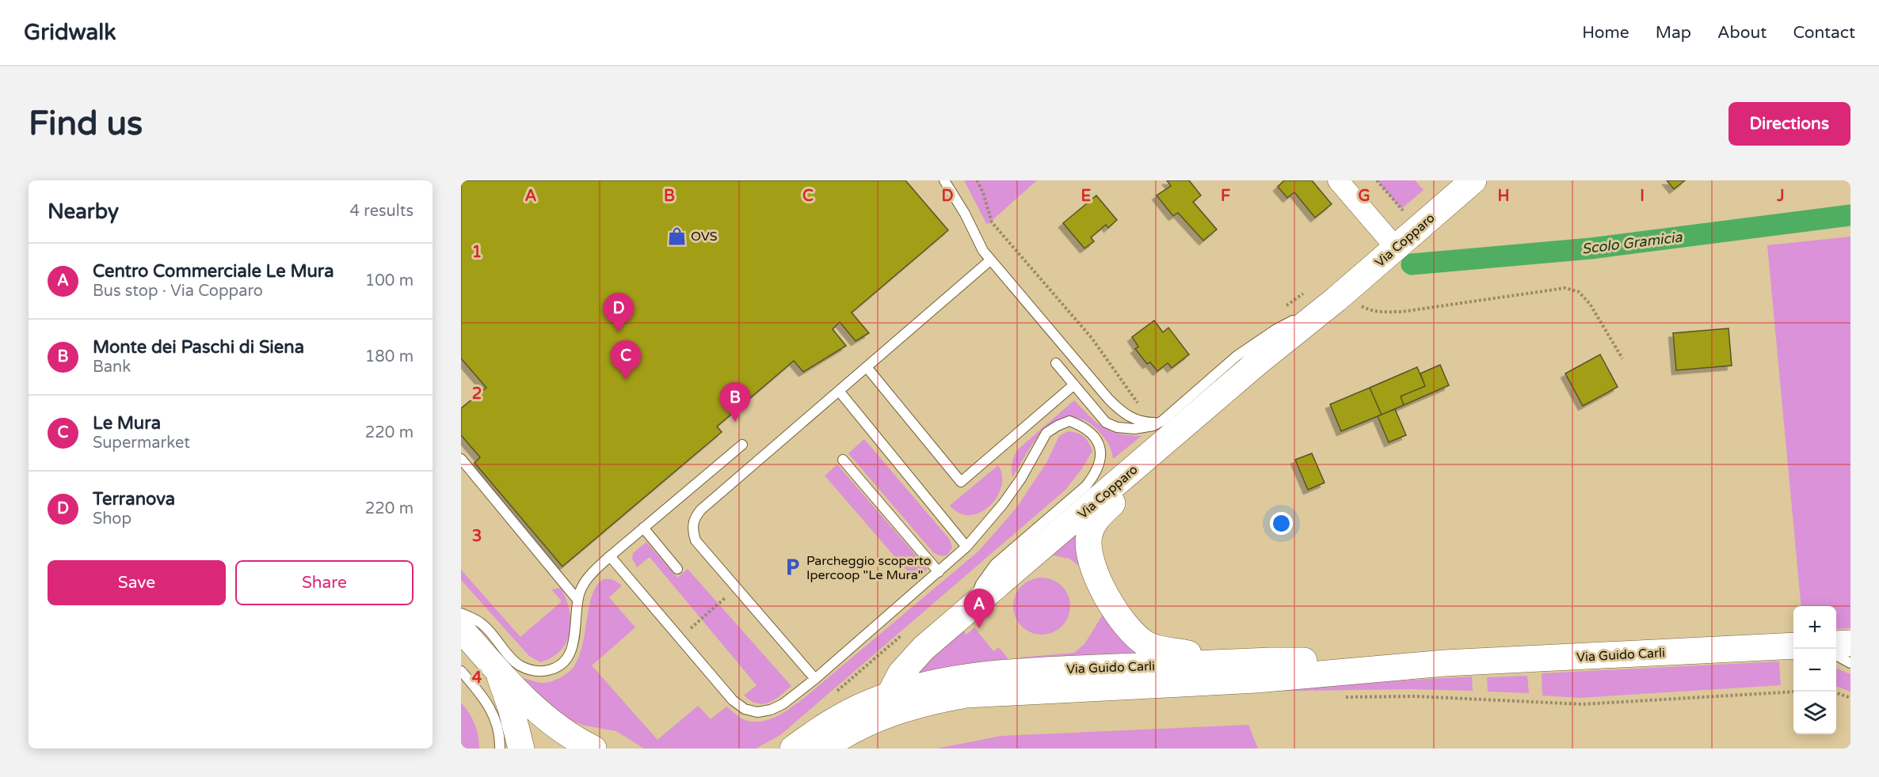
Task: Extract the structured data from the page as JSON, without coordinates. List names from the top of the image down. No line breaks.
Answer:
{"streets":{"main road":["Via Copparo","Via Guido Carli"]},"crossings":[["Via Copparo","Via Guido Carli"]],"water":["Scolo Gramicia"],"places":{"shop":["OVS"],"parking":["Parcheggio scoperto Ipercoop \"Le Mura\""]},"page":{"header":"Gridwalk","nav":["Home","Map","About","Contact"],"buttons":["Directions",["Save","Share"]],"title":"Find us","heading":["Nearby","4 results"],"list":[{"mark":"A","name":"Centro Commerciale Le Mura","note":"Bus stop · Via Copparo","value":"100 m"},{"mark":"B","name":"Monte dei Paschi di Siena","note":"Bank","value":"180 m"},{"mark":"C","name":"Le Mura","note":"Supermarket","value":"220 m"},{"mark":"D","name":"Terranova","note":"Shop","value":"220 m"}],"pins":["D","C","B","A"],"map_buttons":["+","−"]},"grid":{"columns":["A","B","C","D","E","F","G","H","I","J"],"rows":["1","2","3","4"]}}
